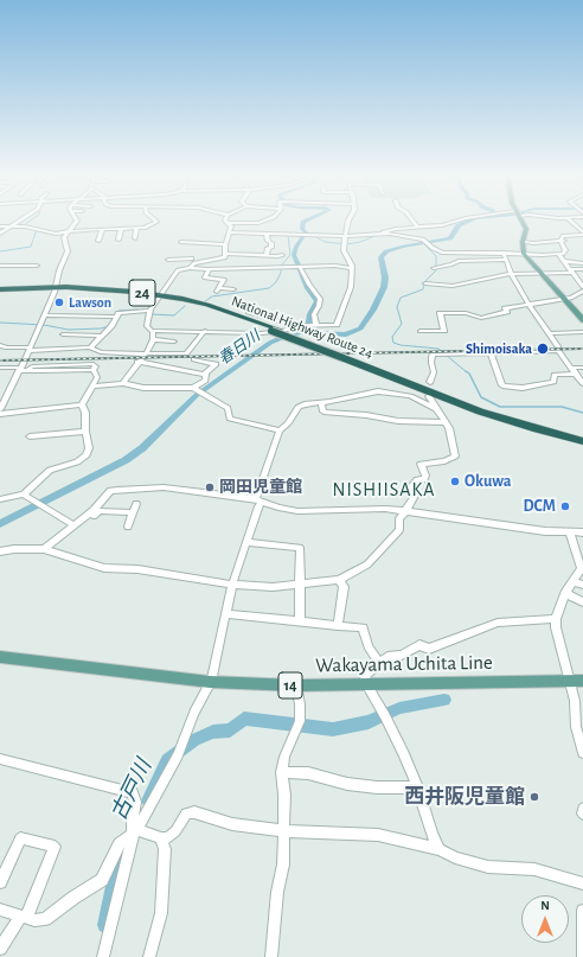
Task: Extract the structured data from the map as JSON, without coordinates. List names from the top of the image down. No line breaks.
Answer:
{"streets":{"highway":["24","National Highway Route 24"],"main road":["Wakayama Uchita Line","14"]},"districts":["NISHIISAKA"],"water":["春日川","古戸川"],"places":["Lawson","Shimoisaka","Okuwa","岡田児童館","DCM","西井阪児童館"],"north":"top"}
